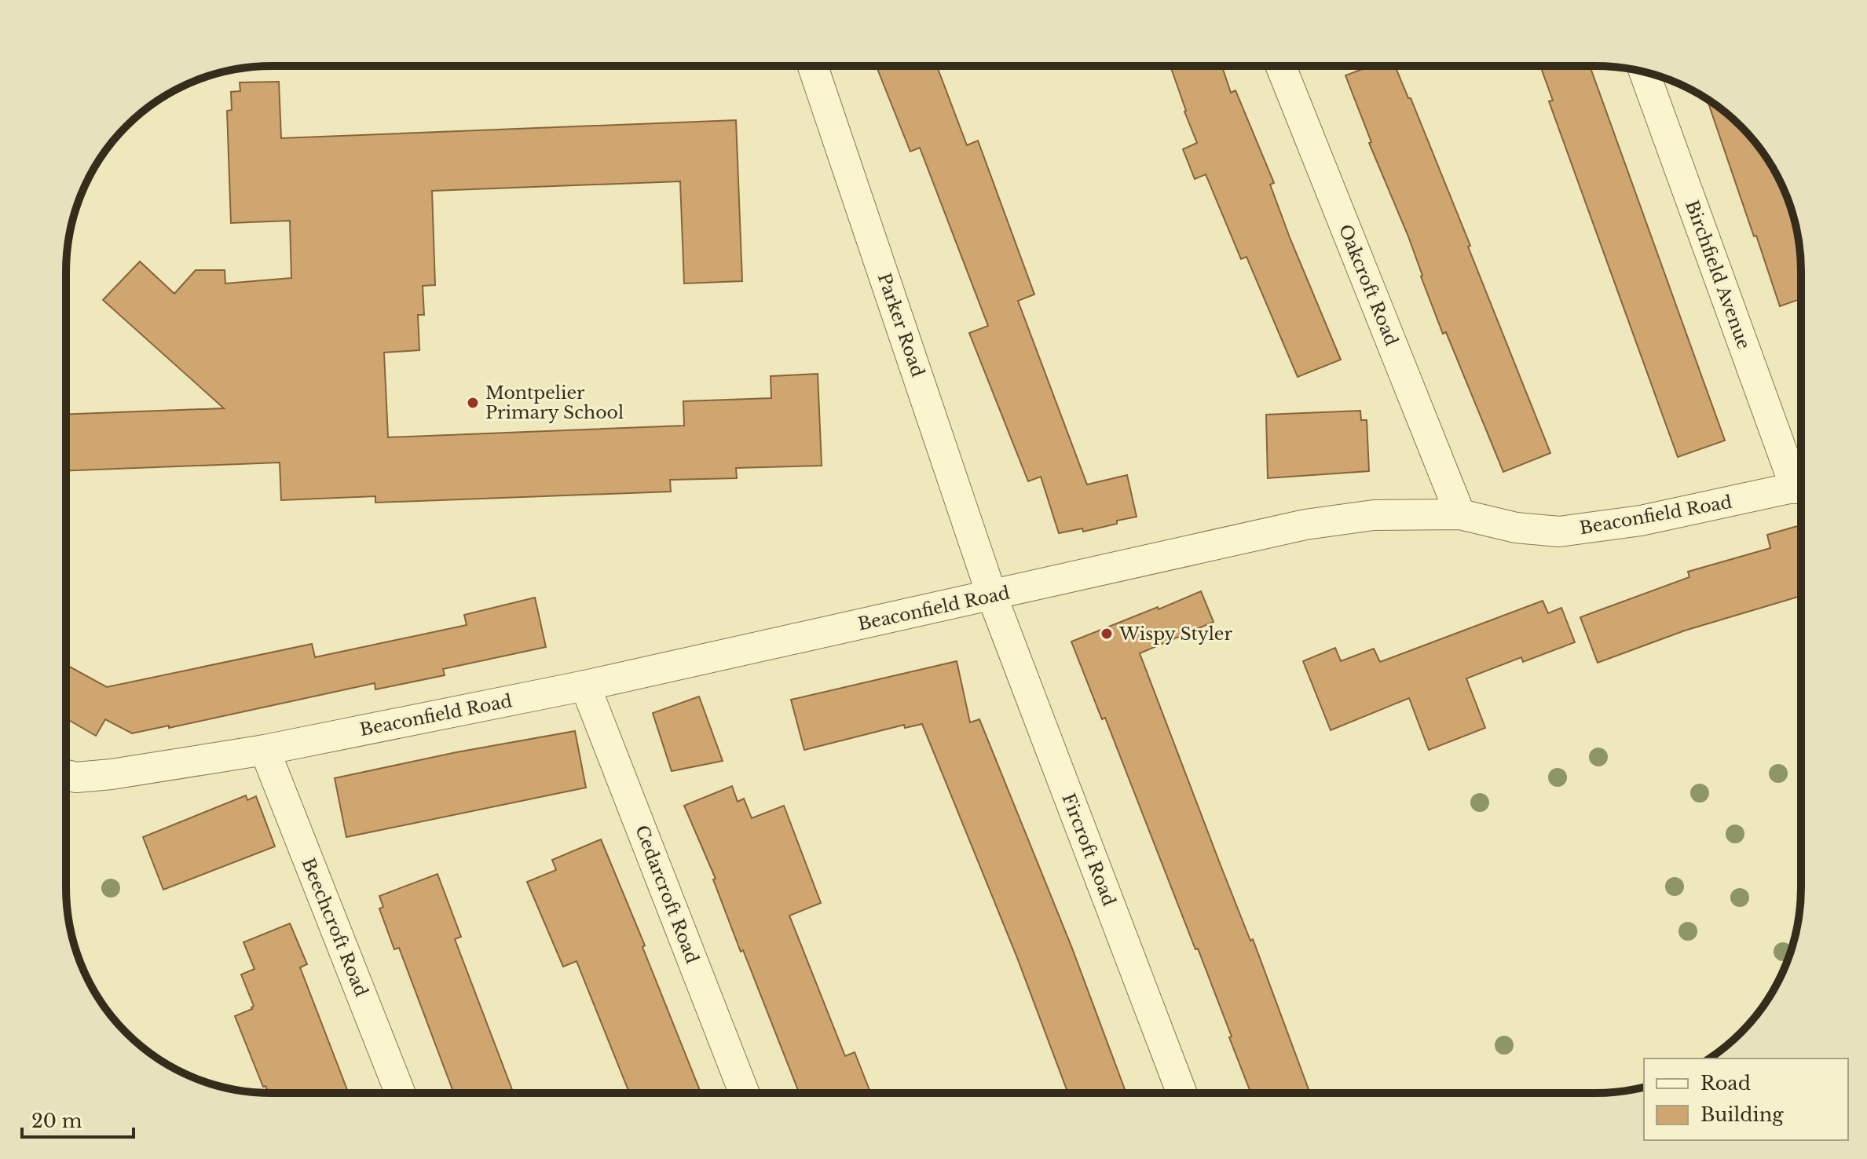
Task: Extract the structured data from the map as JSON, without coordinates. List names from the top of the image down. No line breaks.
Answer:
{"streets":{"street":["Birchfield Avenue","Oakcroft Road","Parker Road","Beaconfield Road","Fircroft Road","Cedarcroft Road","Beechcroft Road"]},"crossings":[["Oakcroft Road","Beaconfield Road"],["Parker Road","Beaconfield Road"],["Parker Road","Fircroft Road"],["Beaconfield Road","Fircroft Road"],["Beaconfield Road","Cedarcroft Road"],["Beaconfield Road","Beechcroft Road"]],"places":["Montpelier Primary School","Wispy Styler"],"legend":["Road","Building"],"scale_bar":"20 m"}
